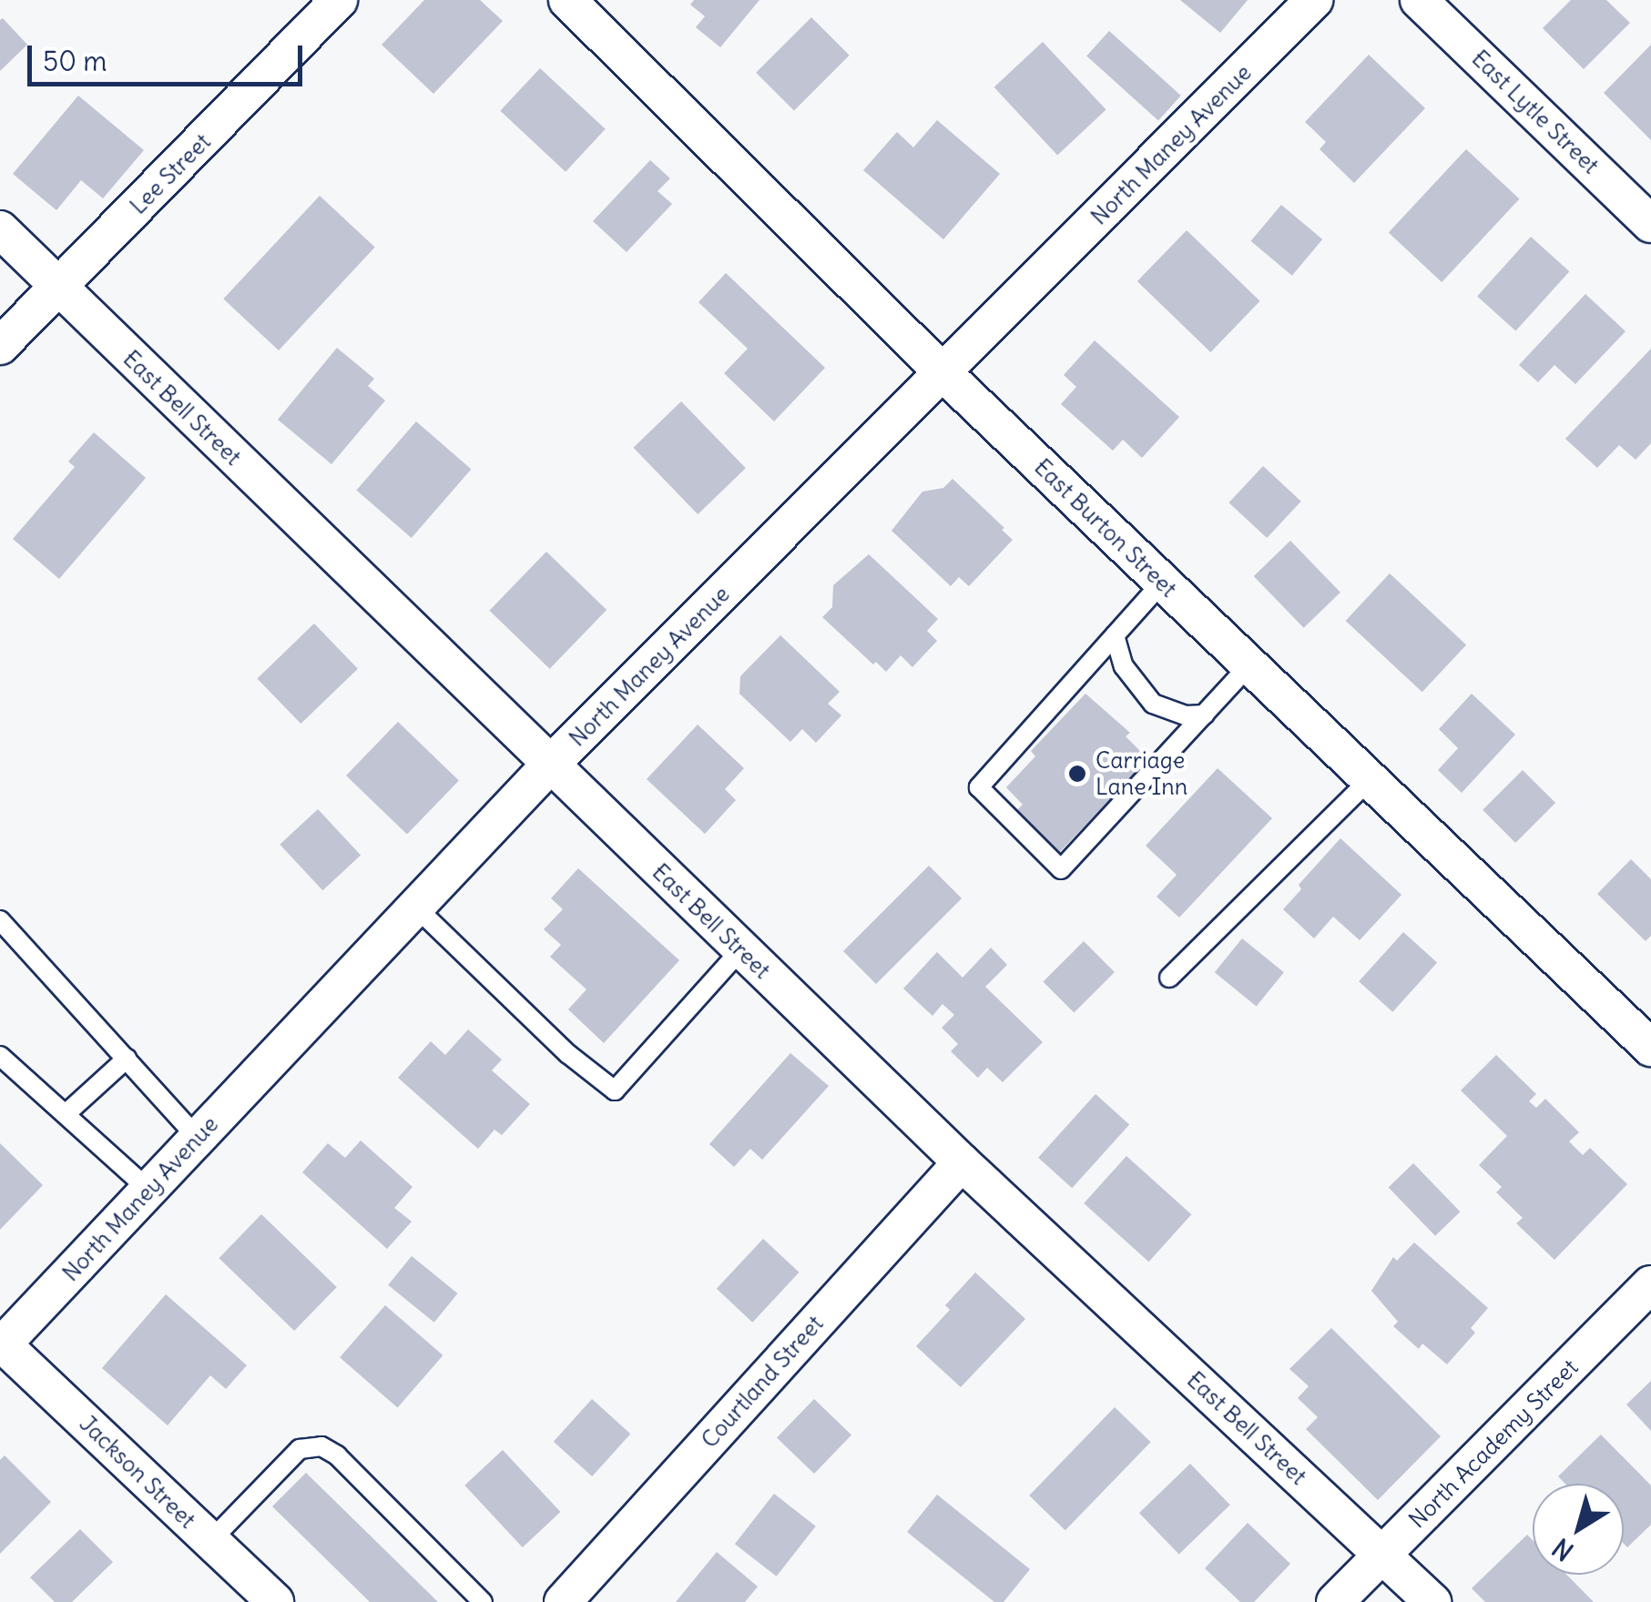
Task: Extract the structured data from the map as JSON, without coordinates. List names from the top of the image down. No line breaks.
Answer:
{"streets":{"street":["East Lytle Street","North Maney Avenue","Lee Street","East Bell Street","East Burton Street","Courtland Street","North Academy Street","Jackson Street"]},"crossings":[["North Maney Avenue","East Bell Street"],["North Maney Avenue","East Burton Street"],["North Maney Avenue","Jackson Street"],["Lee Street","East Bell Street"],["East Bell Street","Courtland Street"],["East Bell Street","North Academy Street"]],"places":["Carriage Lane Inn"],"scale_bar":"50 m","north":"bottom left"}
